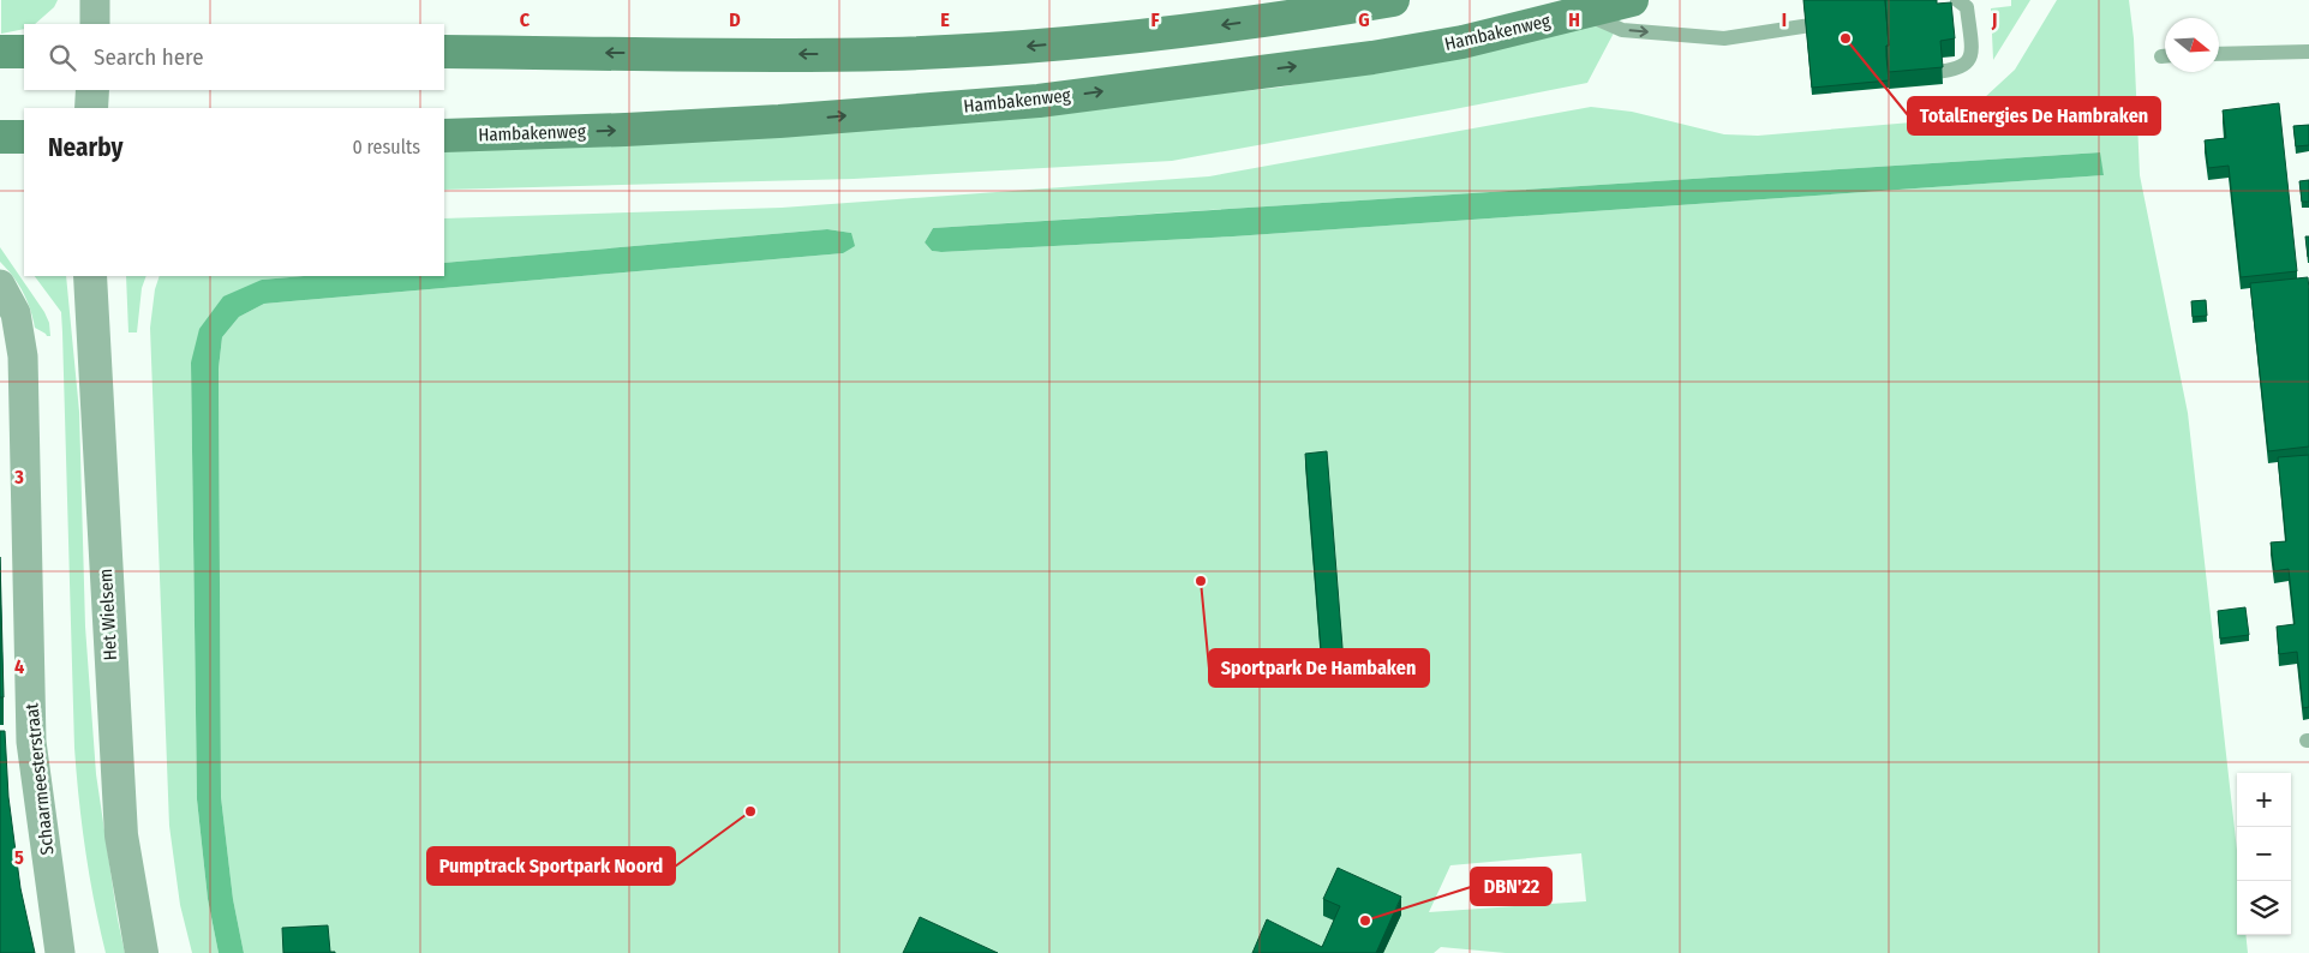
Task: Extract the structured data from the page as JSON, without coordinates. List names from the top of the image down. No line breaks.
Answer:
{"streets":{"main road":["Hambakenweg"],"street":["Het Wielsem","Schaarmeesterstraat"]},"places":["TotalEnergies De Hambraken","Sportpark De Hambaken","Pumptrack Sportpark Noord","DBN'22"],"north":"right","page":{"search":"Search here","heading":["Nearby","0 results"],"map_buttons":["+","−"]},"grid":{"columns":["C","D","E","F","G","H","I","J"],"rows":["3","4","5"]}}
